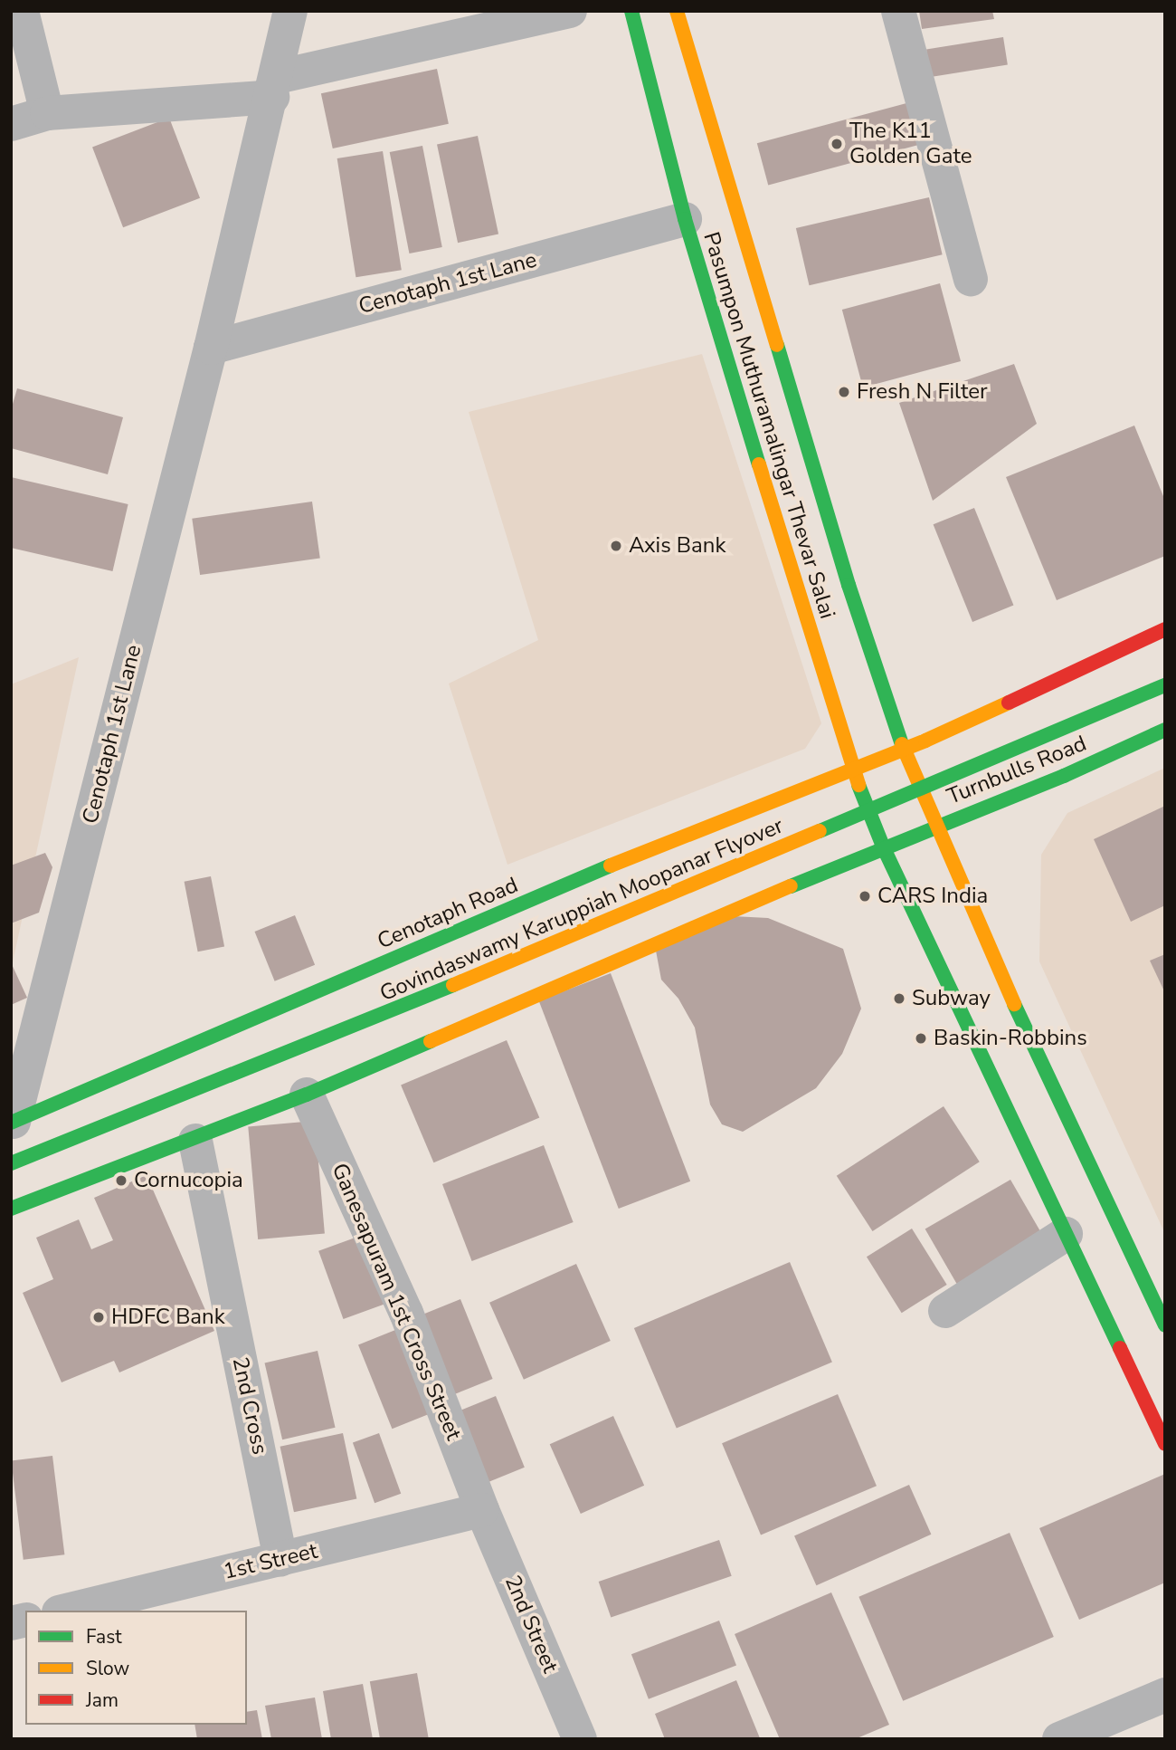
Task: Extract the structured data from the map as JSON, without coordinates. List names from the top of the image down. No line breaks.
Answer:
{"streets":{"main road":["Pasumpon Muthuramalingar Thevar Salai","Turnbulls Road","Govindaswamy Karuppiah Moopanar Flyover","Cenotaph Road"],"street":["Cenotaph 1st Lane","Ganesapuram 1st Cross Street","2nd Cross","1st Street","2nd Street"]},"crossings":[["Cenotaph 1st Lane","Pasumpon Muthuramalingar Thevar Salai"],["Cenotaph 1st Lane","Cenotaph Road"],["Pasumpon Muthuramalingar Thevar Salai","Turnbulls Road"],["Pasumpon Muthuramalingar Thevar Salai","Cenotaph Road"],["Ganesapuram 1st Cross Street","1st Street"],["Ganesapuram 1st Cross Street","2nd Street"],["2nd Cross","1st Street"],["1st Street","2nd Street"]],"places":["The K11 Golden Gate","Fresh N Filter","Axis Bank","CARS India","Subway","Baskin-Robbins","Cornucopia","HDFC Bank"],"legend":["Fast","Slow","Jam"]}
